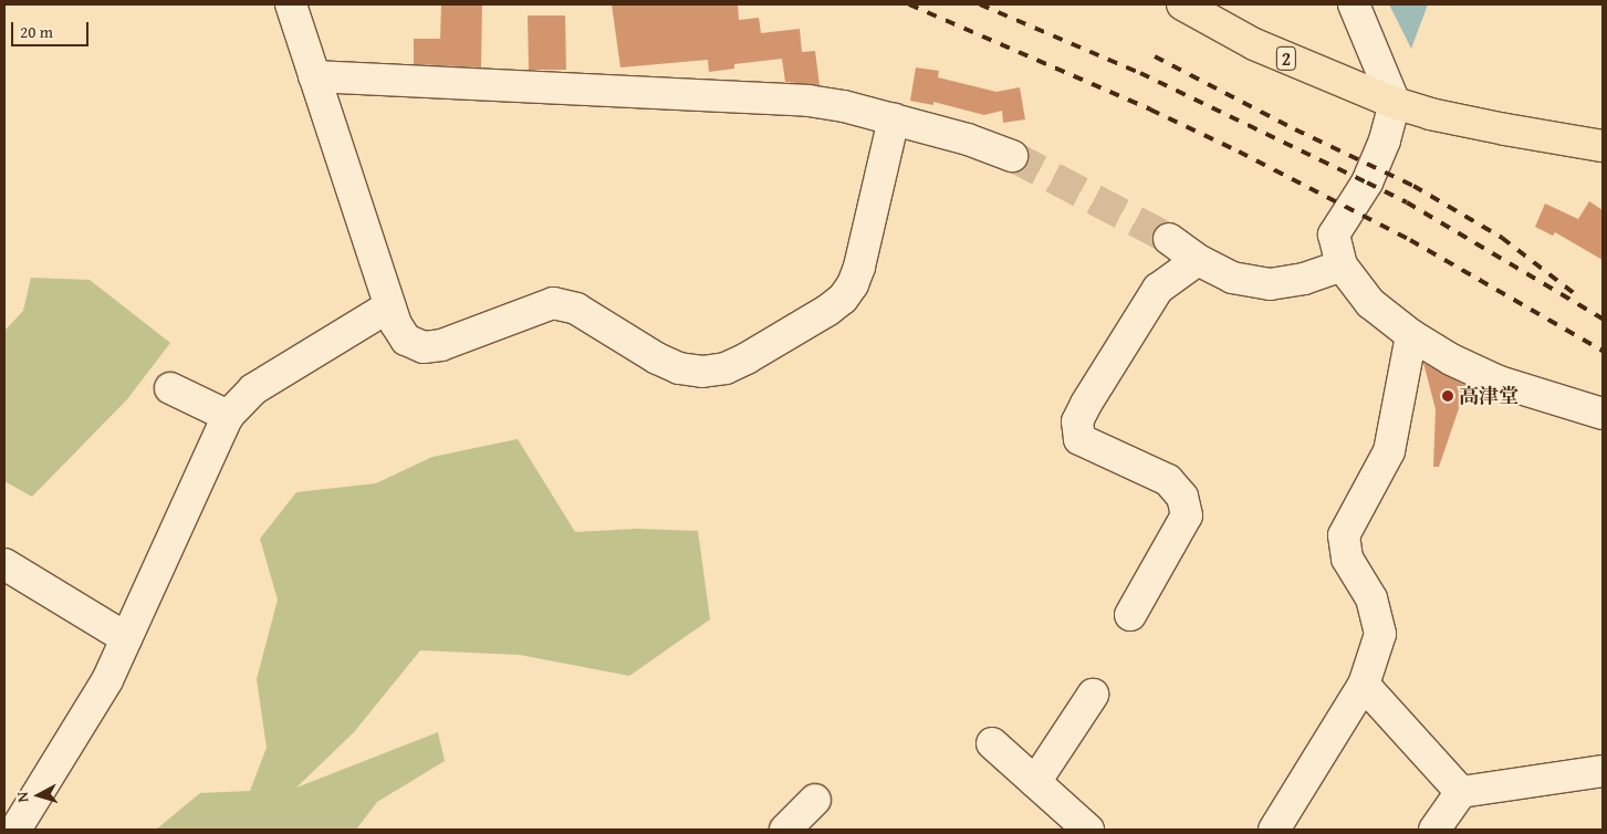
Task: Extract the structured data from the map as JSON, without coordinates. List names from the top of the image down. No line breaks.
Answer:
{"streets":{"highway":["2"]},"places":["高津堂"],"scale_bar":"20 m","north":"left"}
